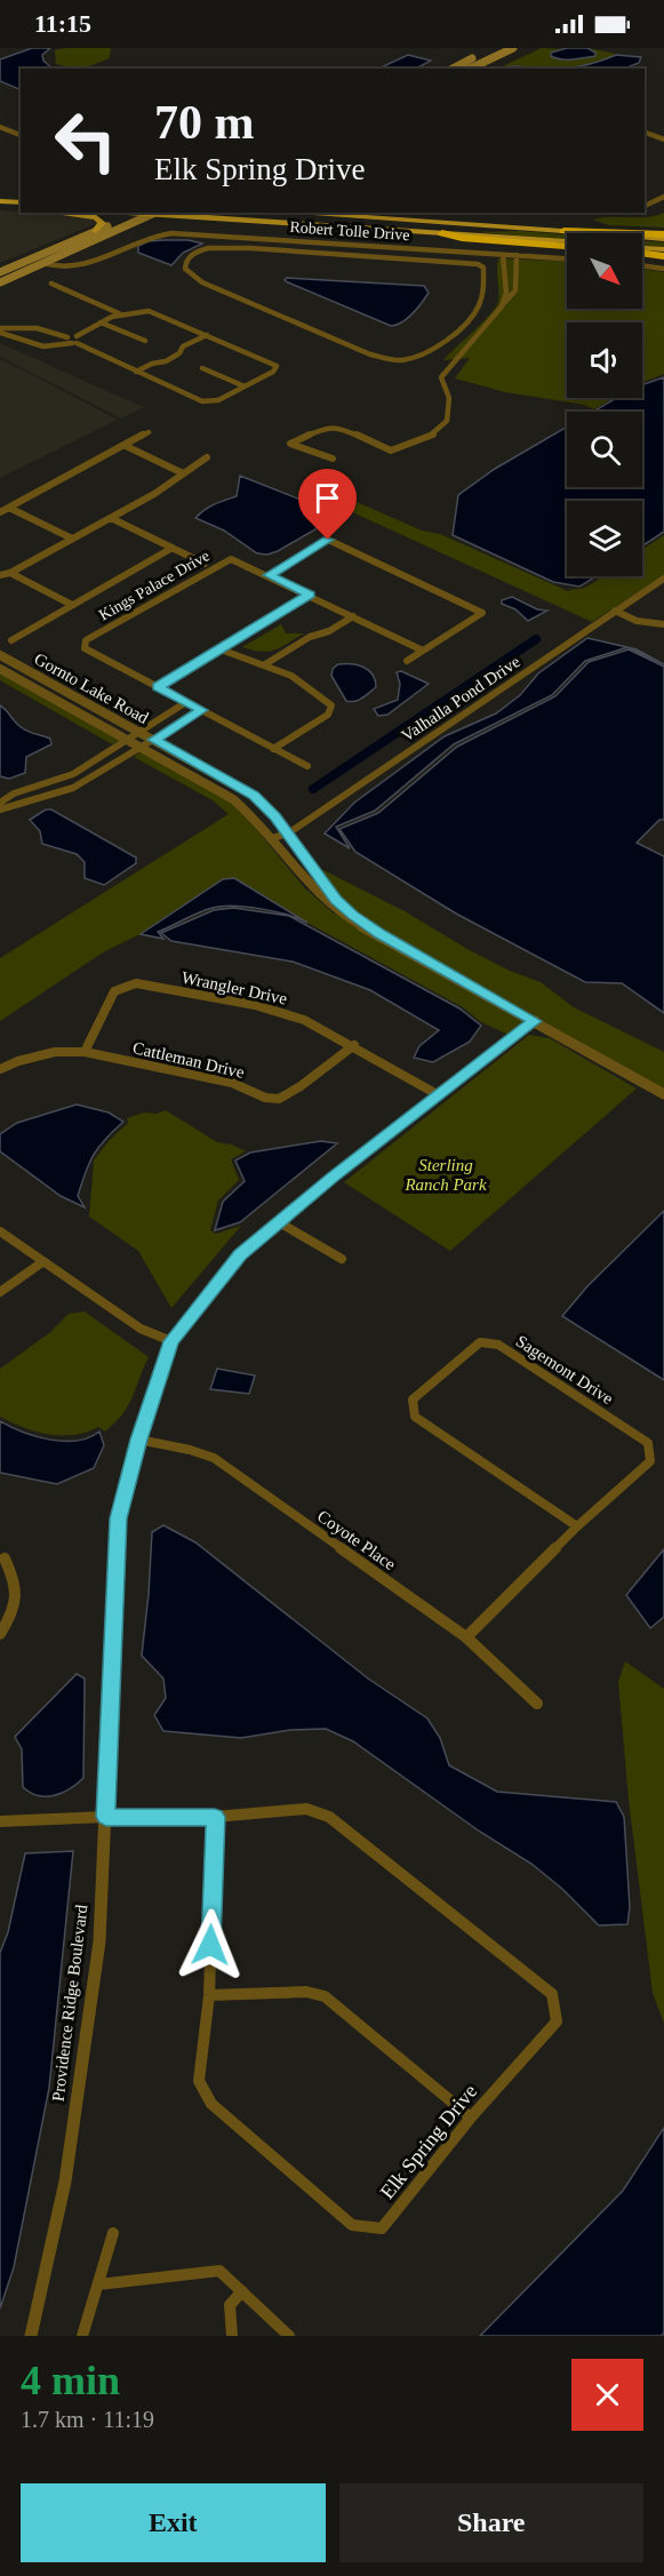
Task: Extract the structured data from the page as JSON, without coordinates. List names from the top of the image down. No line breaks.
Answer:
{"streets":{"street":["Robert Tolle Drive","Kings Palace Drive","Gornto Lake Road","Valhalla Pond Drive","Wrangler Drive","Cattleman Drive","Sagemont Drive","Coyote Place","Providence Ridge Boulevard","Elk Spring Drive"]},"crossings":[["Gornto Lake Road","Valhalla Pond Drive"],["Gornto Lake Road","Providence Ridge Boulevard"],["Wrangler Drive","Cattleman Drive"],["Wrangler Drive","Providence Ridge Boulevard"],["Sagemont Drive","Coyote Place"],["Coyote Place","Providence Ridge Boulevard"],["Providence Ridge Boulevard","Elk Spring Drive"]],"parks":["Sterling Ranch Park"],"north":"bottom right","page":{"status":"11:15","turn":["70 m","Elk Spring Drive"],"heading":["4 min","1.7 km · 11:19"],"buttons":["Exit","Share"]}}
